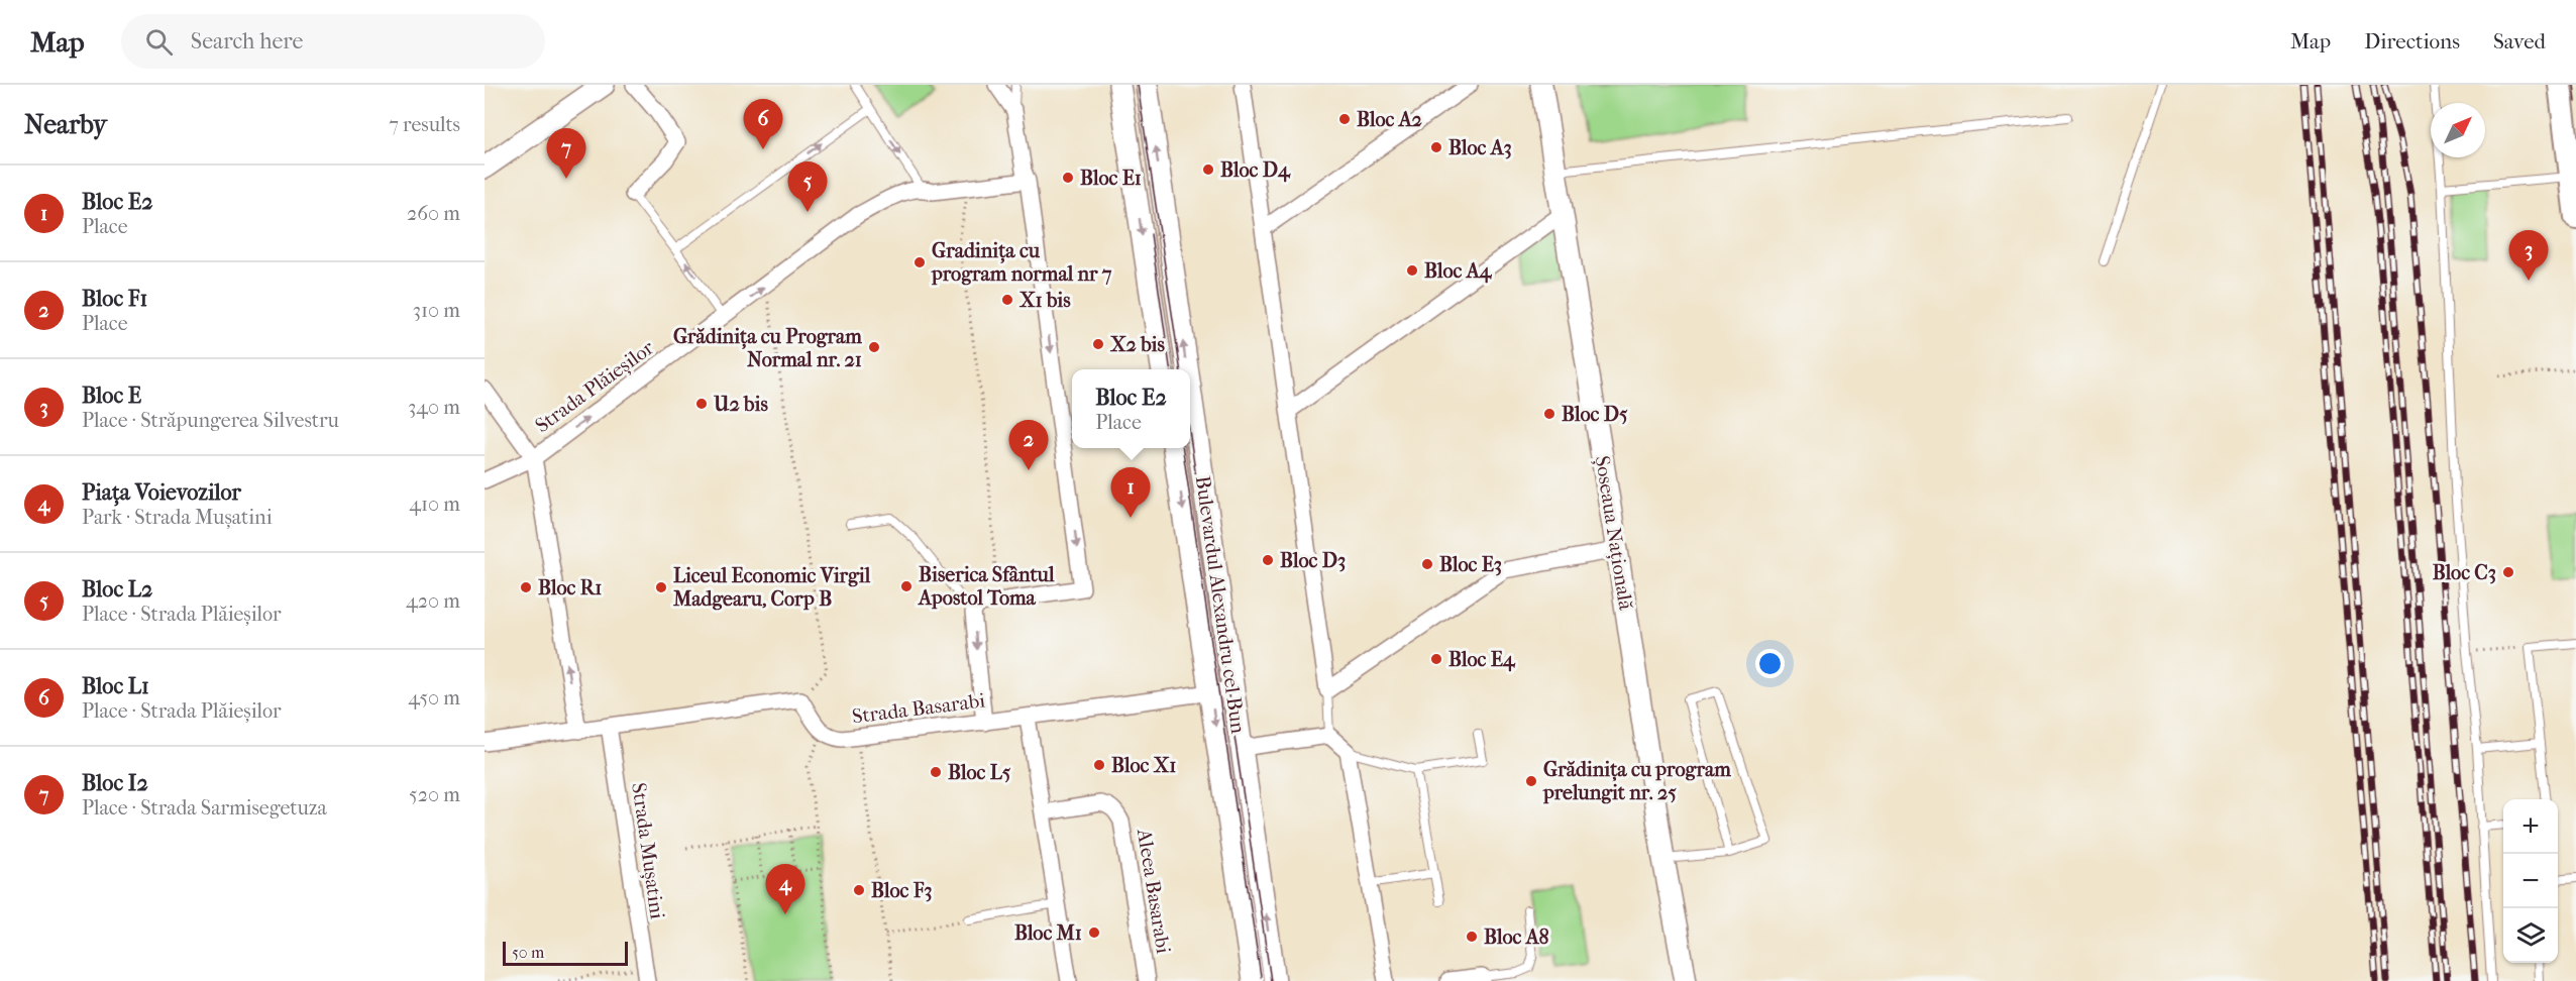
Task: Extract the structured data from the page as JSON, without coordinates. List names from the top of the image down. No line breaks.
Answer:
{"streets":{"main road":["Șoseaua Națională","Bulevardul Alexandru cel Bun"],"street":["Strada Plăieșilor","Strada Basarabi","Strada Mușatini","Aleea Basarabi"]},"crossings":[["Bulevardul Alexandru cel Bun","Strada Basarabi"]],"one_way":["Strada Plăieșilor"],"places":["Bloc A2","Bloc A3","Bloc D4","Bloc E1","Gradinița cu program normal nr 7","Bloc A4","X1 bis","X2 bis","Grădinița cu Program Normal nr. 21","U2 bis","Bloc D5","Bloc D3","Bloc E3","Bloc C3","Biserica Sfântul Apostol Toma","Bloc R1","Liceul Economic Virgil Madgearu, Corp B","Bloc E4","Bloc X1","Bloc L5","Grădinița cu program prelungit nr. 25","Bloc F3","Bloc M1","Bloc A8"],"scale_bar":"50 m","north":"top right","page":{"header":"Map","search":"Search here","nav":["Map","Directions","Saved"],"heading":["Nearby","7 results"],"pins":["6","7","5","3","2","1","4"],"list":[{"mark":"1","name":"Bloc E2","note":"Place","value":"260 m"},{"mark":"2","name":"Bloc F1","note":"Place","value":"310 m"},{"mark":"3","name":"Bloc E","note":"Place · Străpungerea Silvestru","value":"340 m"},{"mark":"4","name":"Piața Voievozilor","note":"Park · Strada Mușatini","value":"410 m"},{"mark":"5","name":"Bloc L2","note":"Place · Strada Plăieșilor","value":"420 m"},{"mark":"6","name":"Bloc L1","note":"Place · Strada Plăieșilor","value":"450 m"},{"mark":"7","name":"Bloc I2","note":"Place · Strada Sarmisegetuza","value":"520 m"}],"popup":["Bloc E2","Place"],"map_buttons":["+","−"],"scale":"50 m"}}
